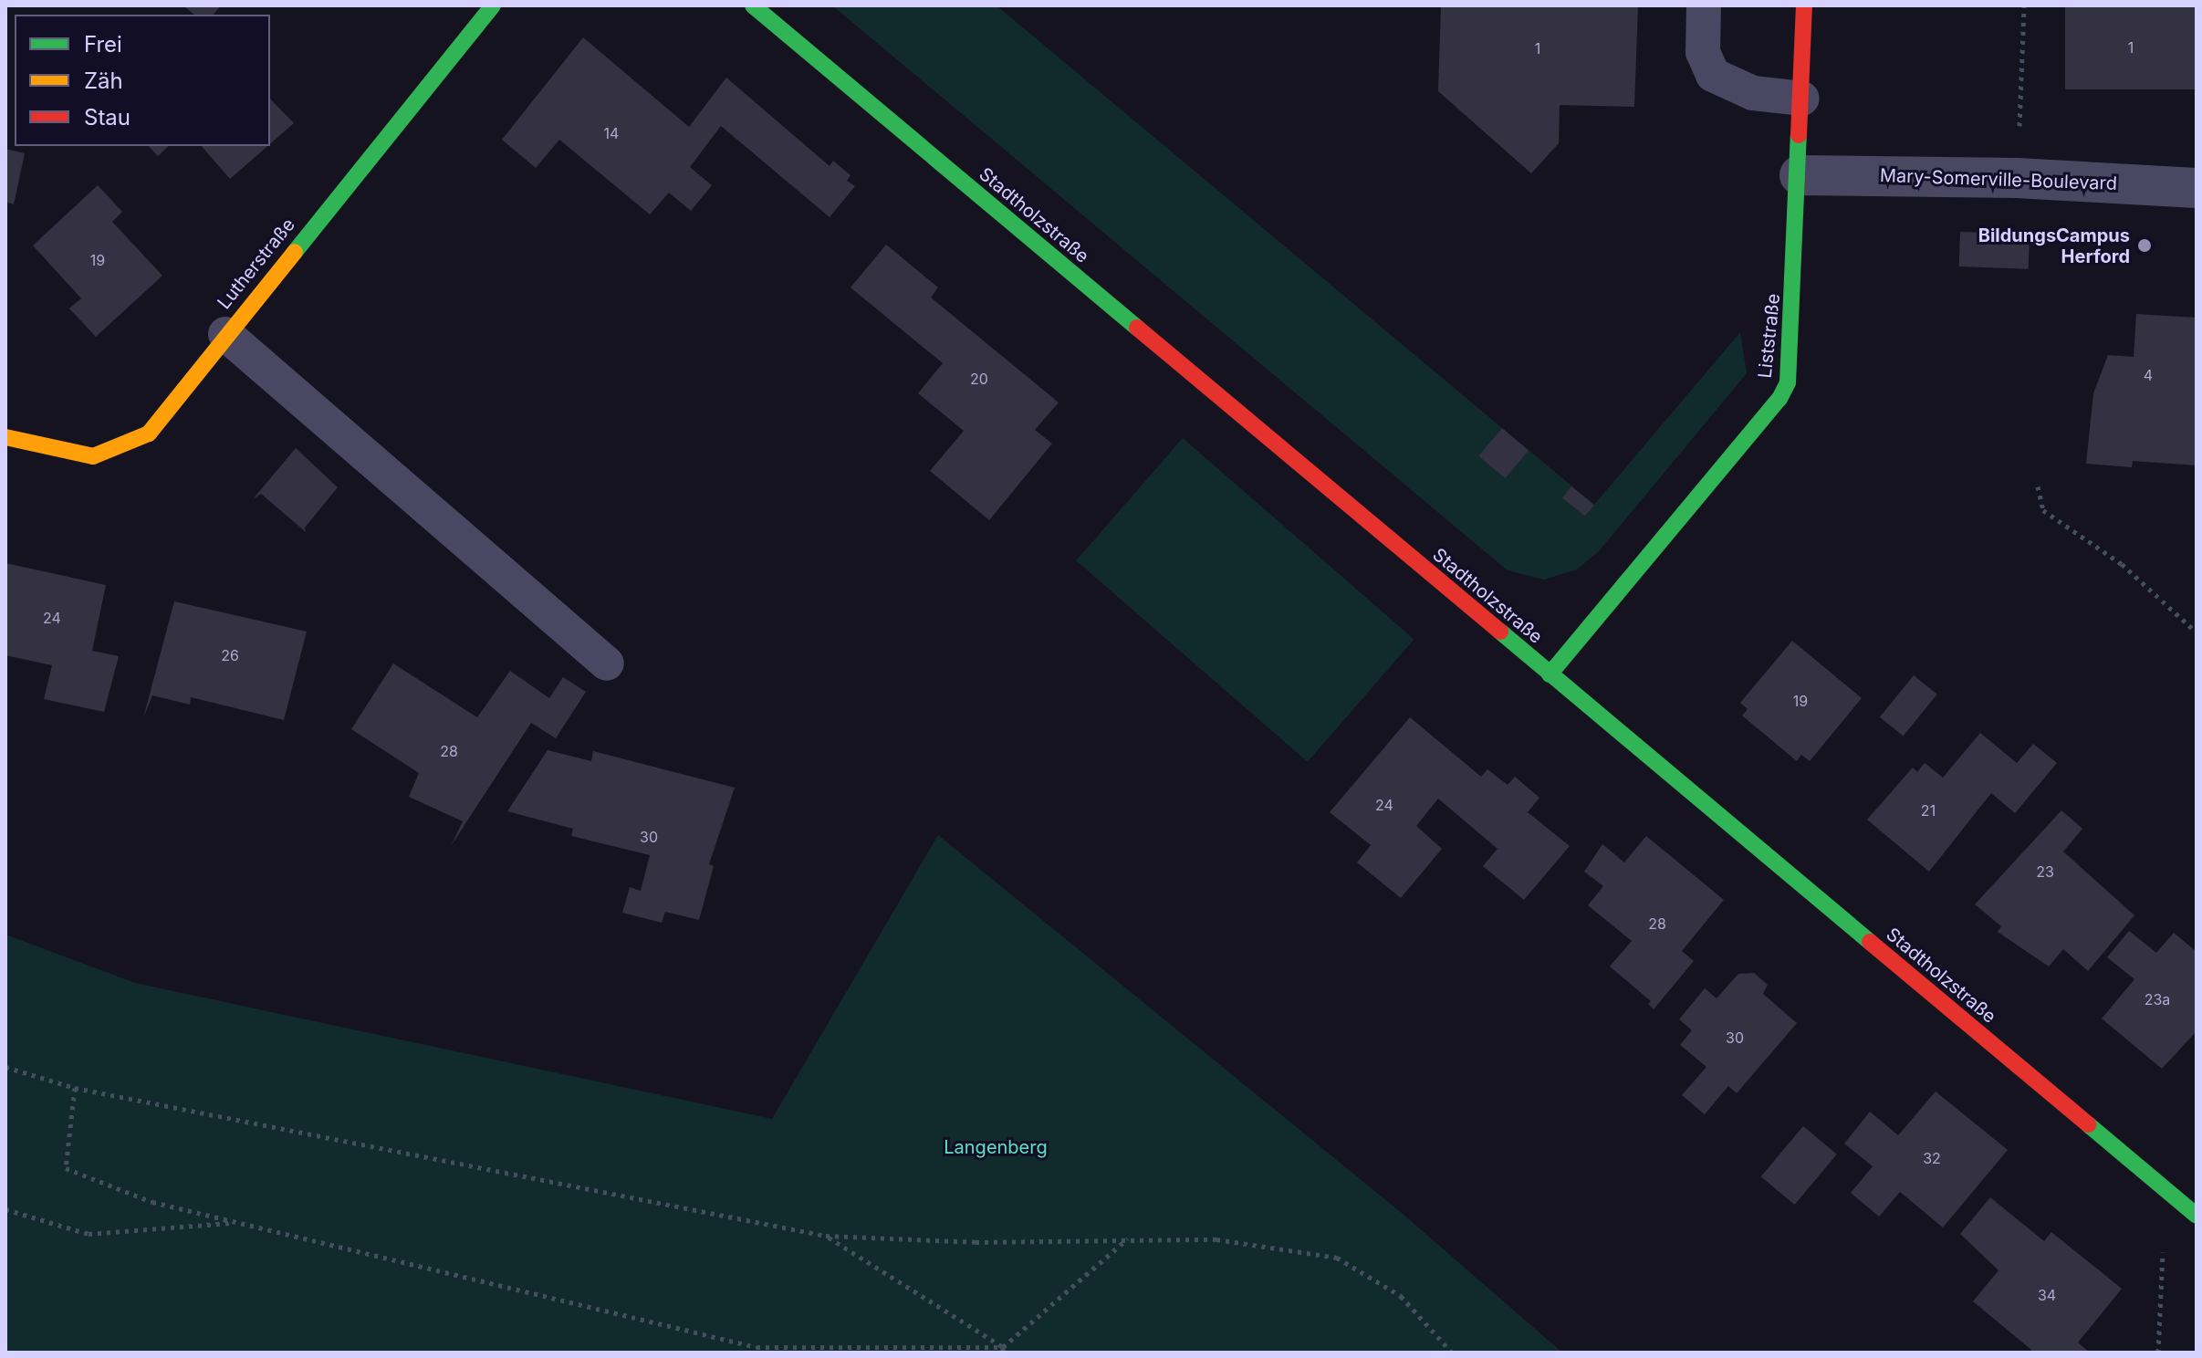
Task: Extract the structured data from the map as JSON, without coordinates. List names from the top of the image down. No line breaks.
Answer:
{"streets":{"street":["Mary-Somerville-Boulevard","Stadtholzstraße","Lutherstraße","Liststraße"]},"crossings":[["Mary-Somerville-Boulevard","Liststraße"],["Stadtholzstraße","Liststraße"]],"parks":["Langenberg"],"places":["BildungsCampus Herford"],"house_numbers":["1","1","14","19","4","20","24","26","19","28","24","21","30","23","28","23a","30","32","34"],"legend":["Frei","Zäh","Stau"]}
